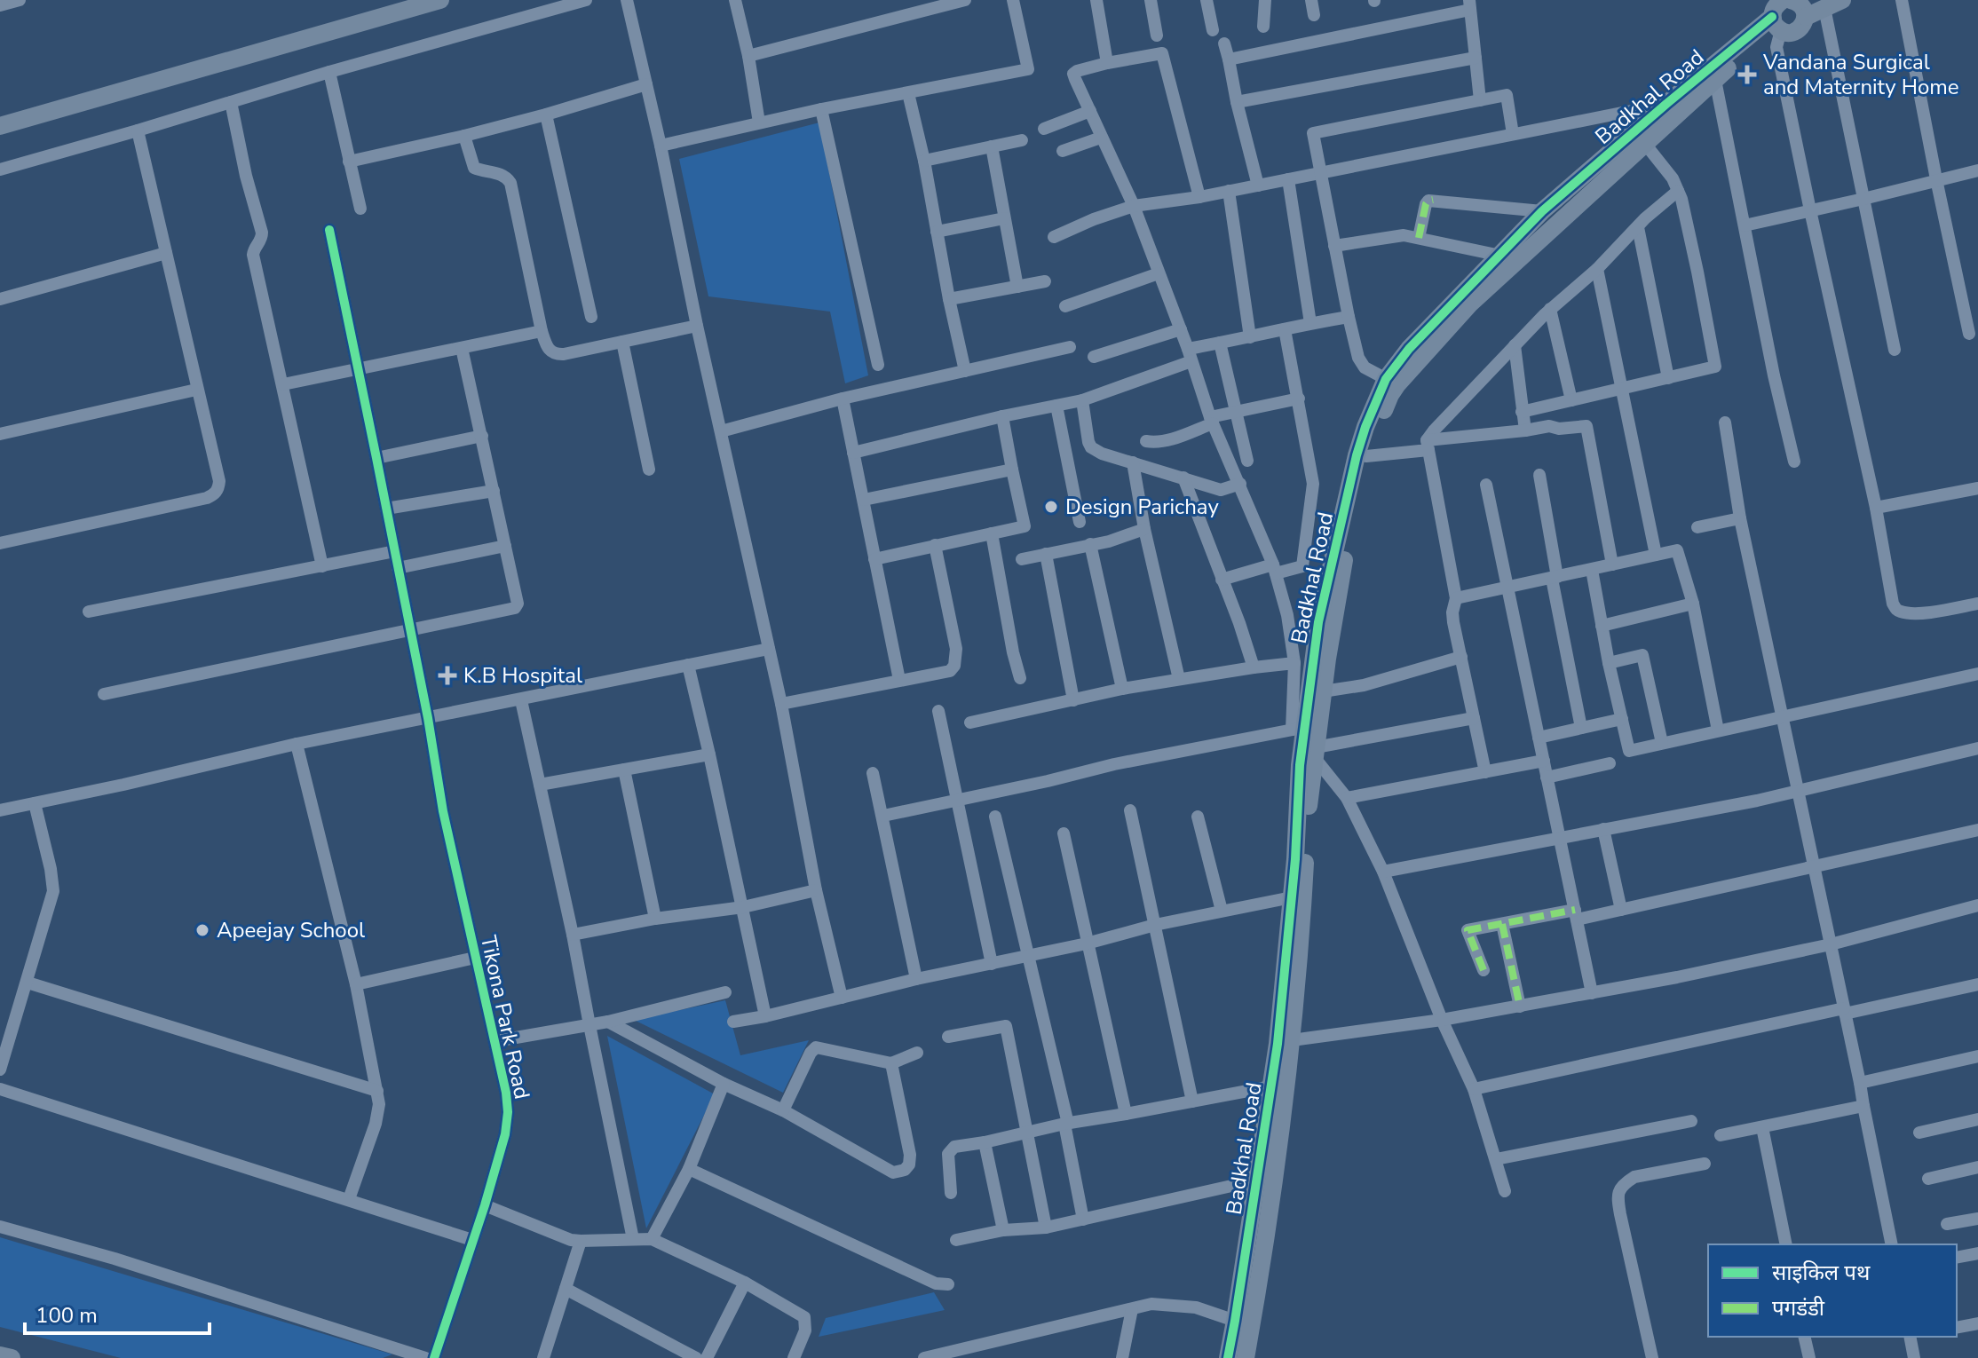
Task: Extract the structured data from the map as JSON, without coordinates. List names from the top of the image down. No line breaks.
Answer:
{"streets":{"street":["Badkhal Road","Tikona Park Road"]},"places":{"health":["Vandana Surgical and Maternity Home","K.B Hospital"],"other":["Design Parichay","Apeejay School"]},"legend":["साइकिल पथ","पगडंडी"],"scale_bar":"100 m"}
